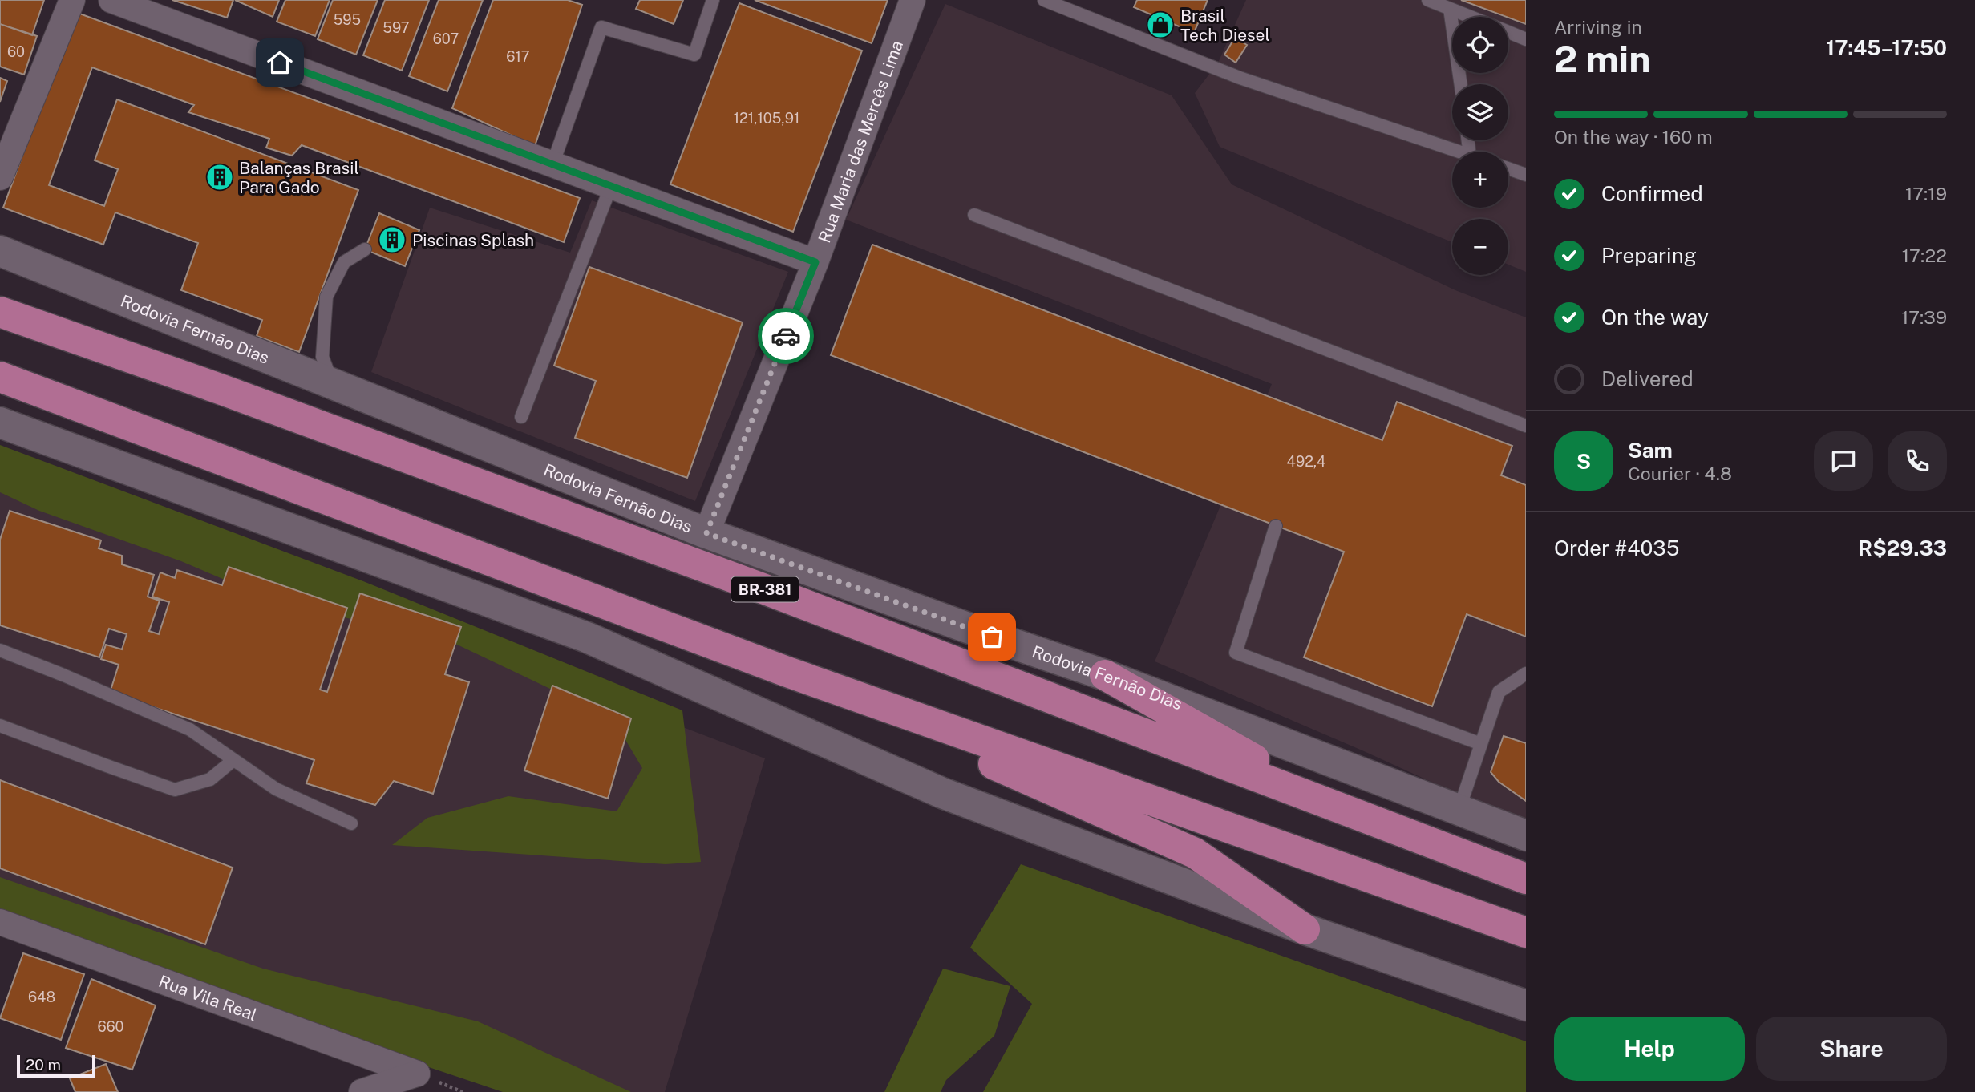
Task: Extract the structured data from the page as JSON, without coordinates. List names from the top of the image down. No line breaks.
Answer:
{"streets":{"highway":["Rodovia Fernão Dias","BR-381"],"street":["Rua Maria das Mercês Lima","Rua Vila Real"]},"crossings":[["Rua Maria das Mercês Lima","Rodovia Fernão Dias"]],"places":{"shop":["Brasil Tech Diesel"],"building":["Balanças Brasil Para Gado","Piscinas Splash"]},"house_numbers":["595","597","607","60","617","121,105,91","492,4","648","660"],"scale_bar":"20 m","page":{"heading":["2 min","Arriving in","17:45–17:50"],"panel":["Sam","Courier · 4.8","Order #4035","R$29.33"],"map_buttons":["+","−"],"bar":"On the way · 160 m","list":[["Confirmed","17:19"],["Preparing","17:22"],["On the way","17:39"],"Delivered"],"round":"S","buttons":["Help","Share"],"scale":"20 m"}}
